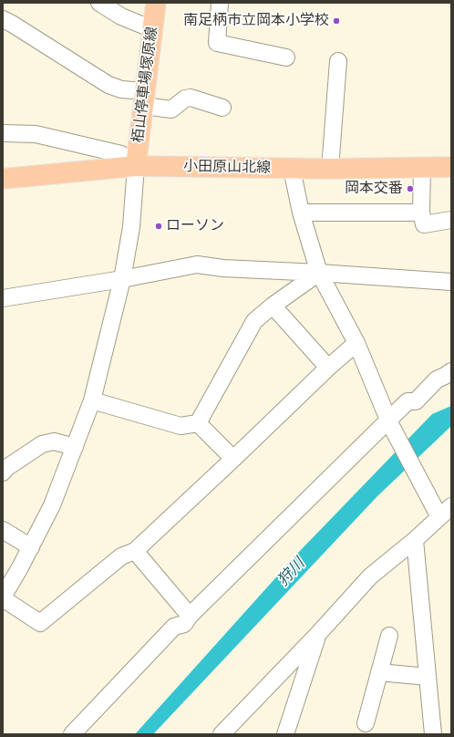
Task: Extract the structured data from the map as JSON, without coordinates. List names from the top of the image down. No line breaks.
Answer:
{"streets":{"main road":["栢山停車場塚原線","小田原山北線"]},"crossings":[["栢山停車場塚原線","小田原山北線"]],"water":["狩川"],"places":["南足柄市立岡本小学校","岡本交番","ローソン"]}
